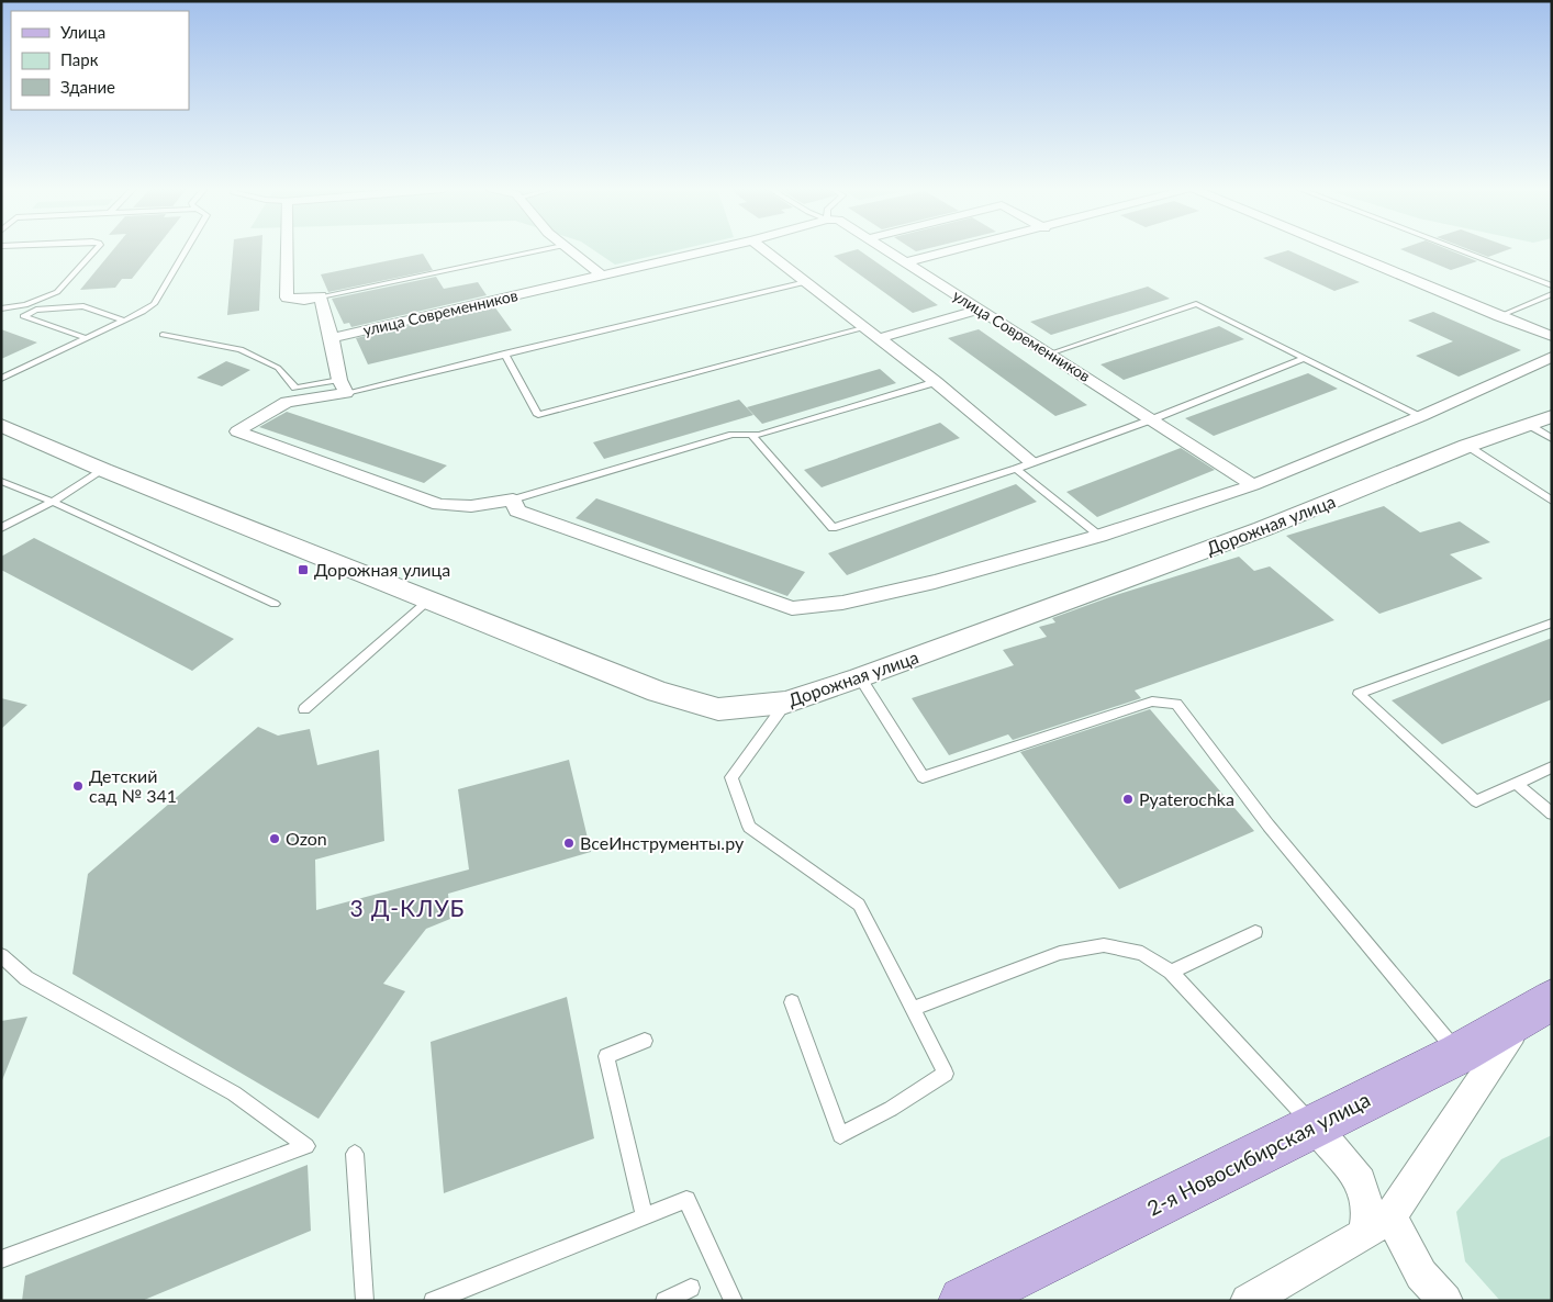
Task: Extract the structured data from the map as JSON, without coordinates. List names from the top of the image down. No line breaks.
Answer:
{"streets":{"main road":["2-я Новосибирская улица"],"street":["улица Современников","Дорожная улица"]},"districts":["3 Д-КЛУБ"],"places":{"transit":["Дорожная улица"],"other":["Детский сад № 341","Pyaterochka","Ozon","ВсеИнструменты.ру"]},"legend":["Улица","Парк","Здание"]}
